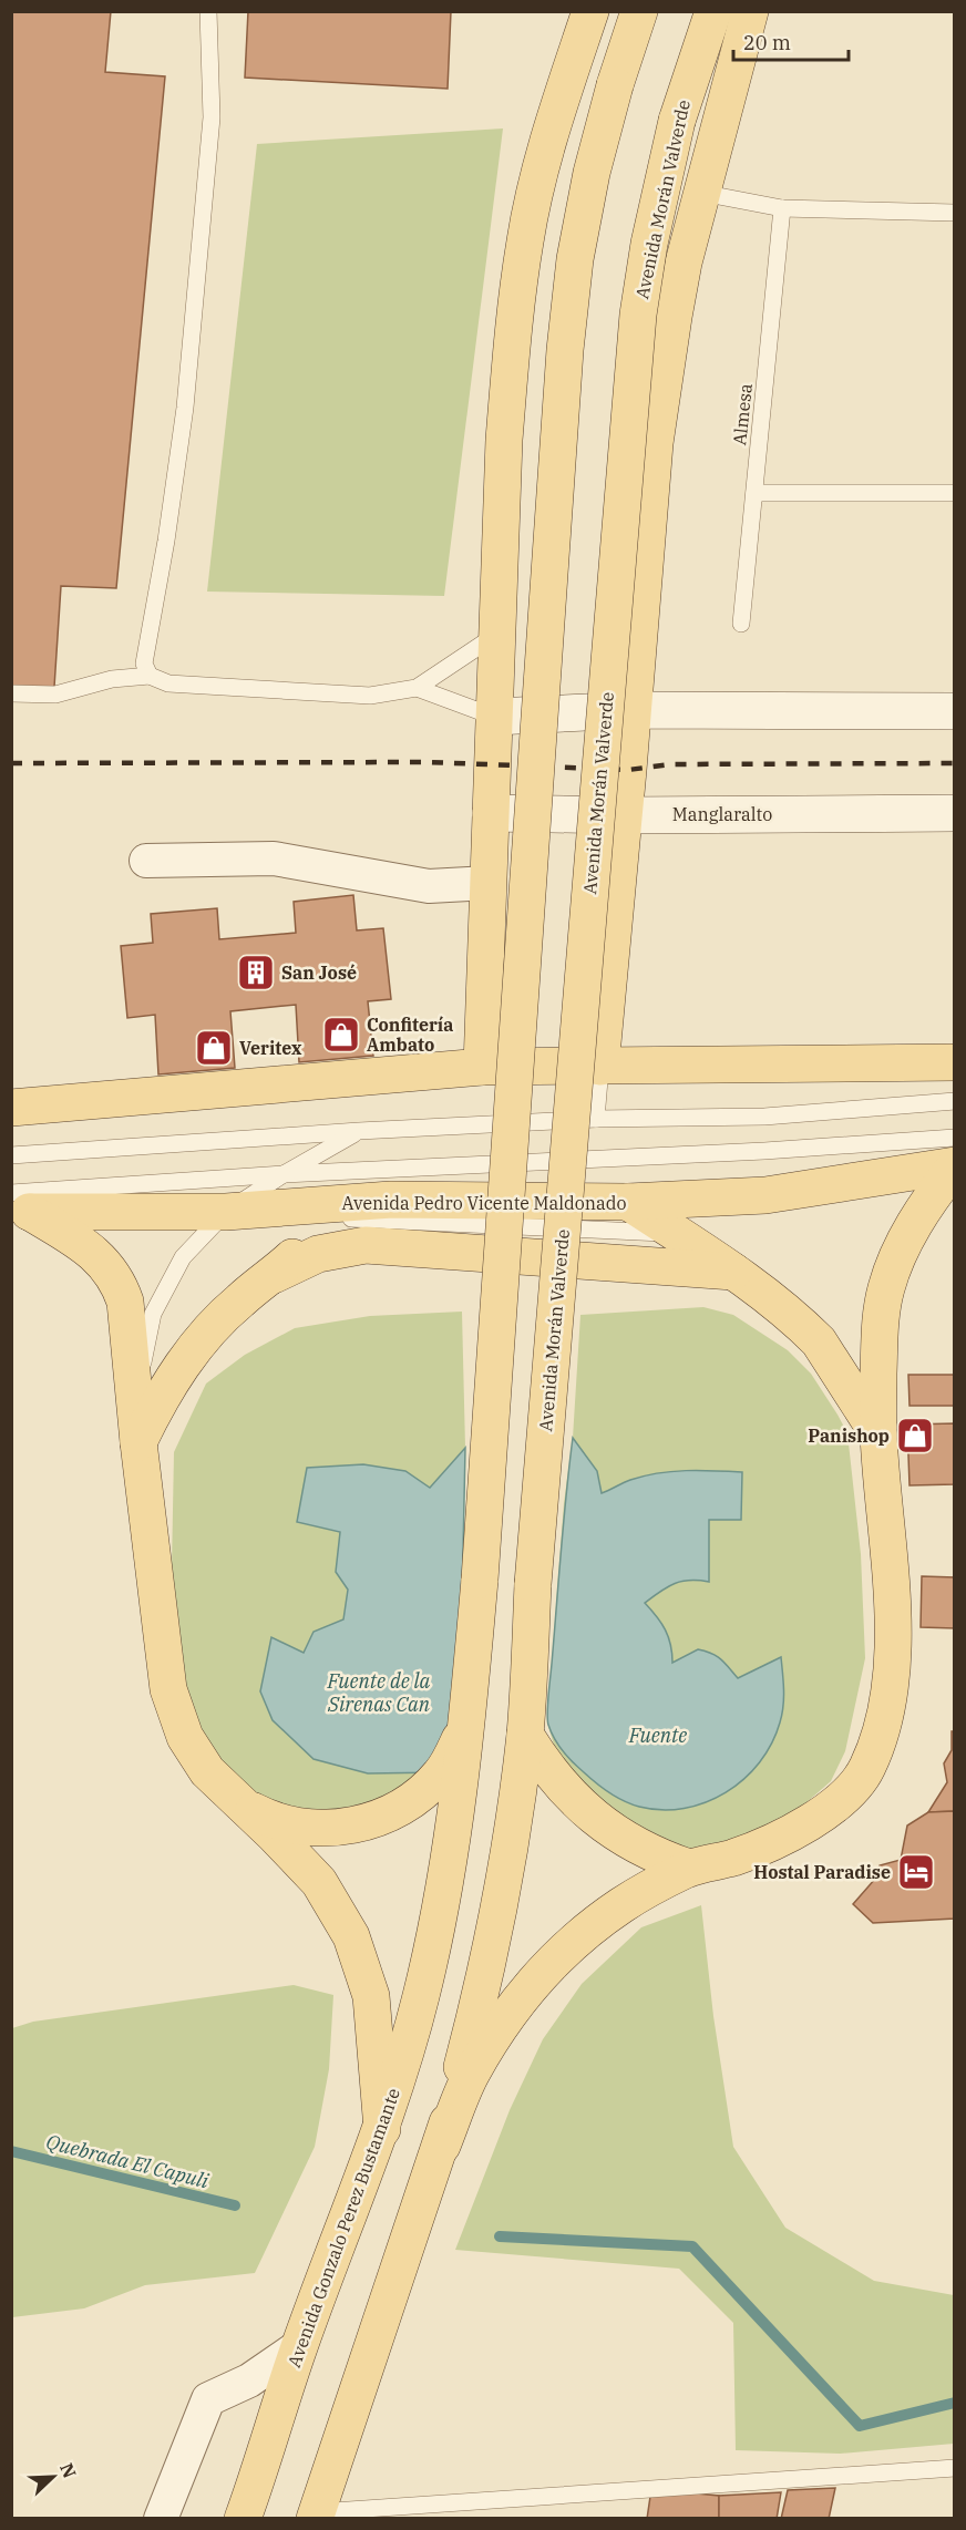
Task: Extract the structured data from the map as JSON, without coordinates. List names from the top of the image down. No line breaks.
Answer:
{"streets":{"main road":["Avenida Morán Valverde","Manglaralto","Avenida Pedro Vicente Maldonado","Avenida Gonzalo Perez Bustamante"],"lane":["Almesa"]},"water":["Fuente de la Sirenas Can","Fuente","Quebrada El Capuli"],"places":{"building":["San José"],"shop":["Confitería Ambato","Veritex","Panishop"],"hotel":["Hostal Paradise"]},"scale_bar":"20 m","north":"top right"}
